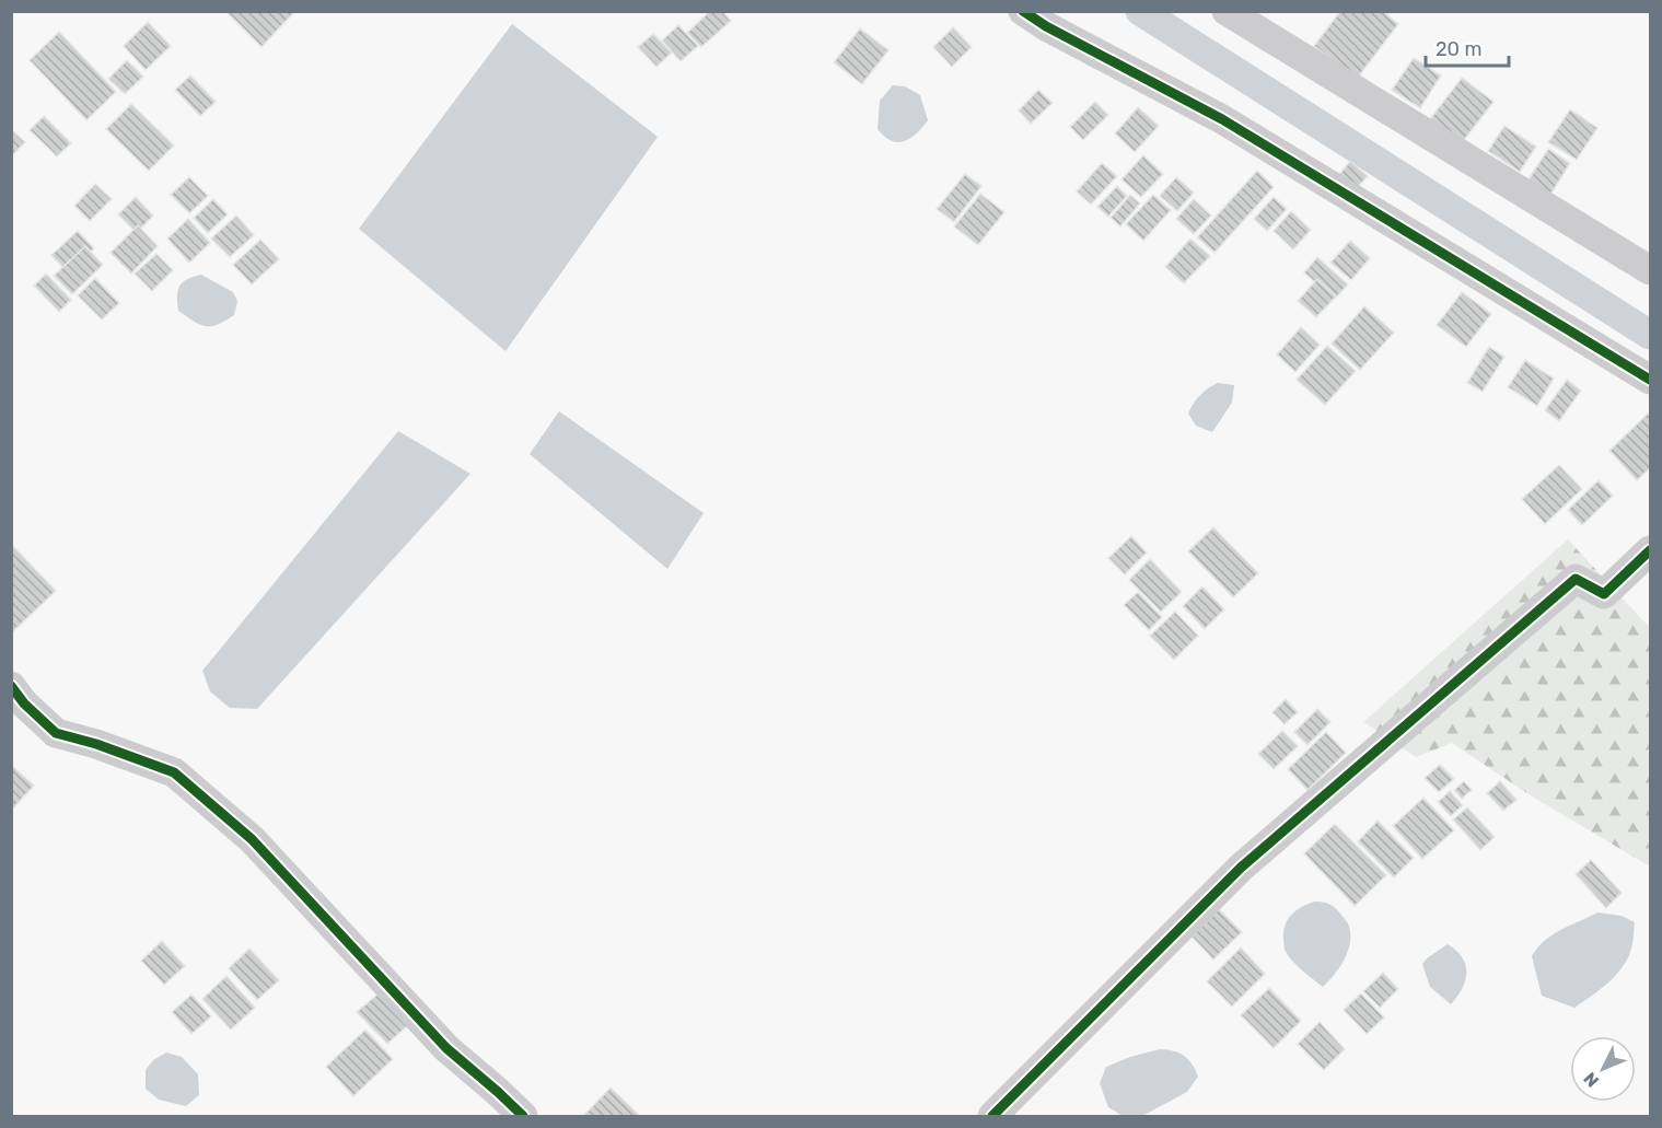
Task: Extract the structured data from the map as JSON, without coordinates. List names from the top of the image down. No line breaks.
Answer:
{"scale_bar":"20 m","north":"bottom left"}
